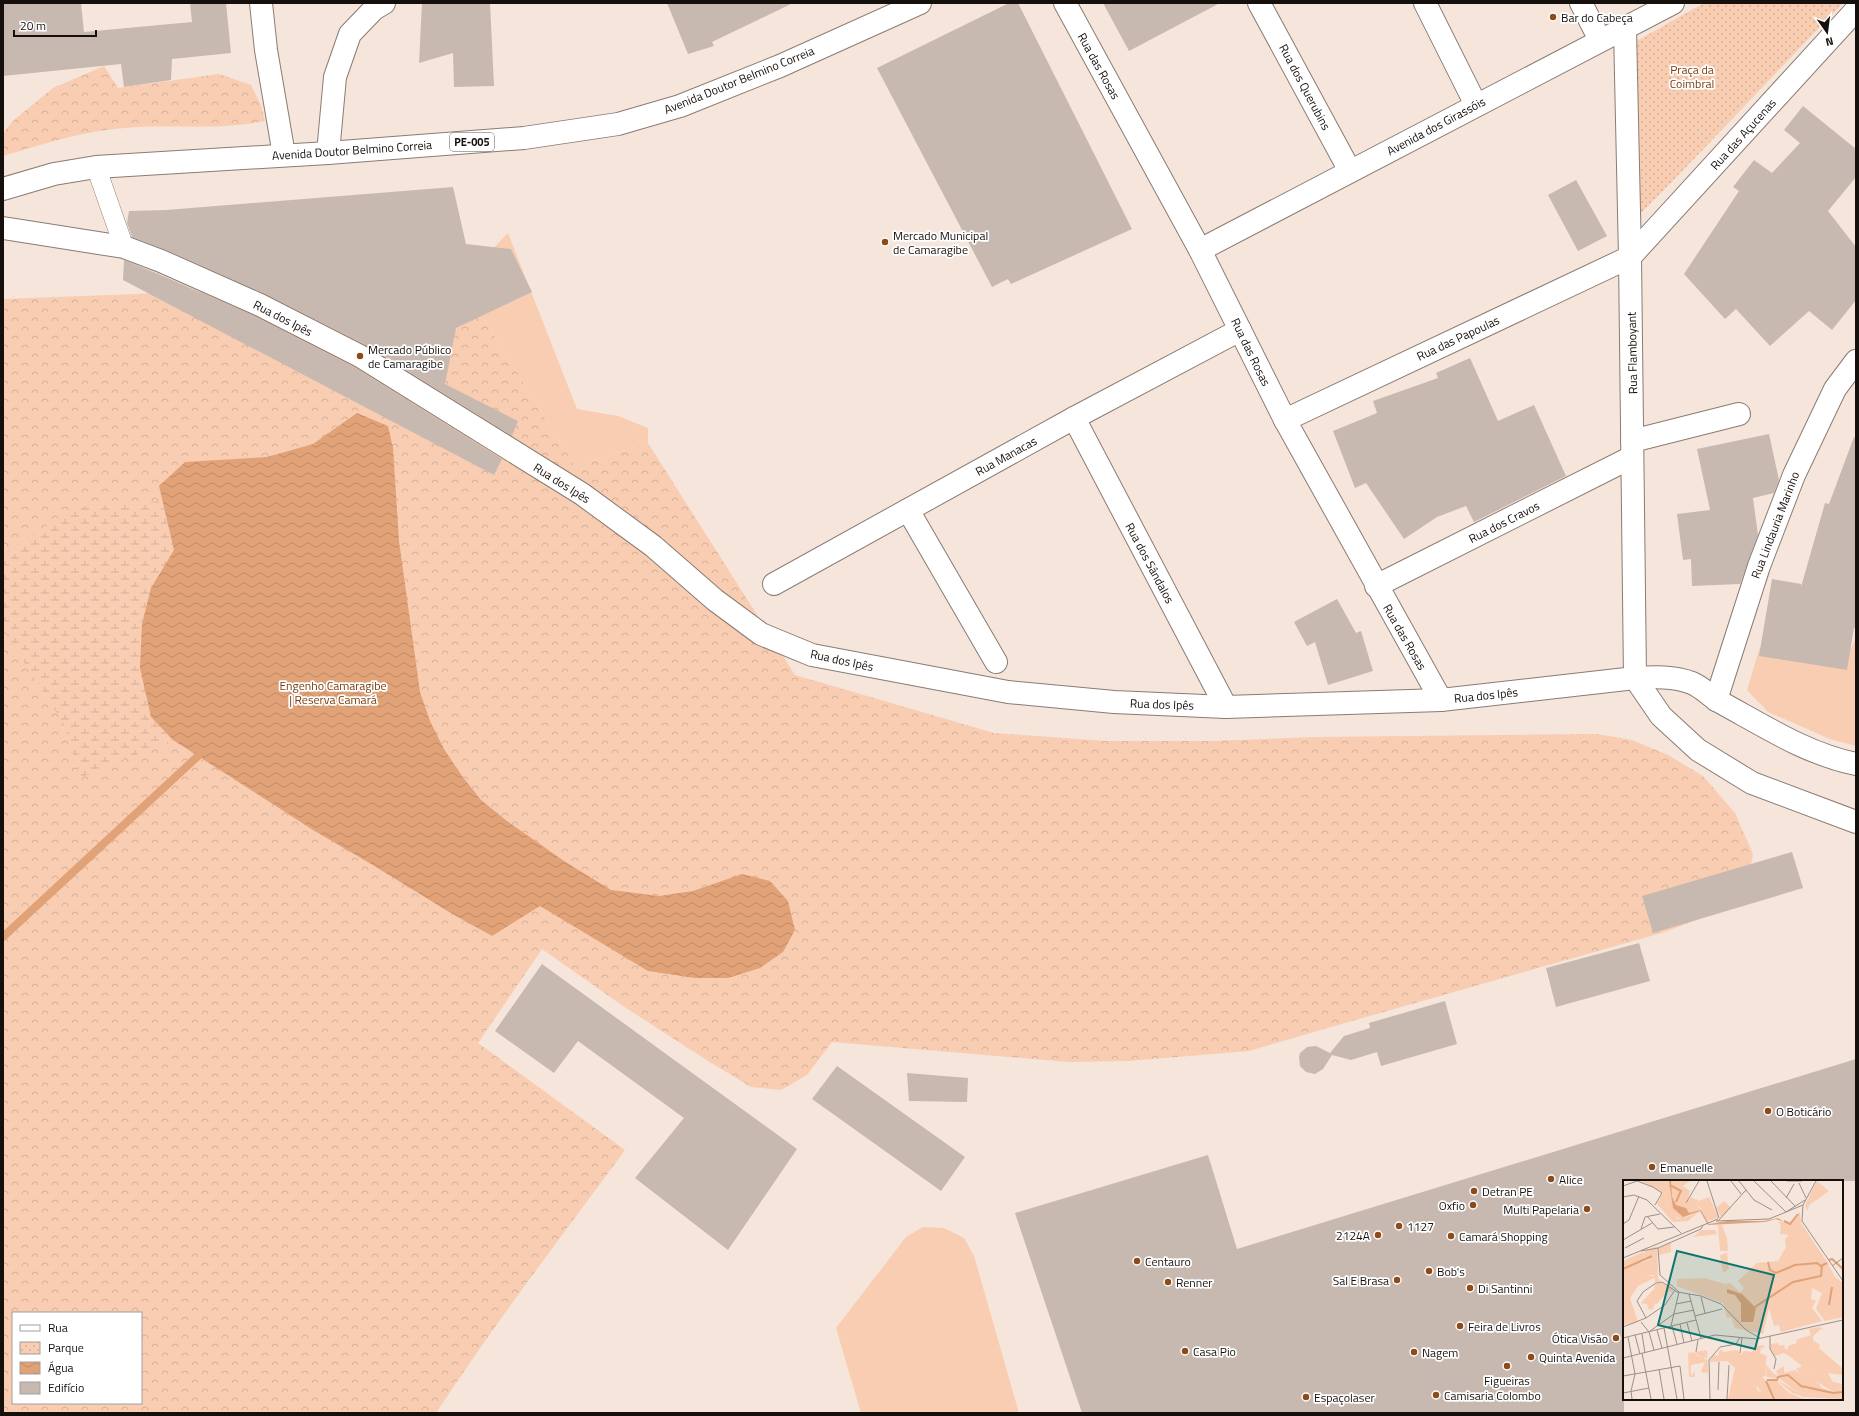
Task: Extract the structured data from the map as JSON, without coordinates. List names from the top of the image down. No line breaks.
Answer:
{"streets":{"street":["Rua das Rosas","Avenida Doutor Belmino Correia","Rua dos Querubins","Avenida dos Girassóis","Rua das Açucenas","PE-005","Rua dos Ipês","Rua das Papoulas","Rua Flamboyant","Rua Manacas","Rua dos Cravos","Rua Lindauria Marinho","Rua dos Sândalos"]},"crossings":[["Rua das Rosas","Avenida dos Girassóis"],["Rua das Rosas","Rua dos Ipês"],["Rua das Rosas","Rua das Papoulas"],["Rua das Rosas","Rua Manacas"],["Rua das Rosas","Rua dos Cravos"],["Rua dos Querubins","Avenida dos Girassóis"],["Avenida dos Girassóis","Rua Flamboyant"],["Rua das Açucenas","Rua das Papoulas"],["Rua das Açucenas","Rua Flamboyant"],["Rua dos Ipês","Rua Flamboyant"],["Rua dos Ipês","Rua Lindauria Marinho"],["Rua dos Ipês","Rua dos Sândalos"],["Rua das Papoulas","Rua Flamboyant"],["Rua Flamboyant","Rua dos Cravos"],["Rua Manacas","Rua dos Sândalos"]],"parks":["Praça da Coimbral","Engenho Camaragibe | Reserva Camará"],"places":["Bar do Cabeça","Mercado Municipal de Camaragibe","Mercado Público de Camaragibe","O Boticário","Emanuelle","Alice","Detran PE","Oxfio","Multi Papelaria","1127","2124A","Camará Shopping","Centauro","Bob's","Sal E Brasa","Renner","Di Santinni","Feira de Livros","Ótica Visão","Casa Pio","Nagem","Quinta Avenida","Figueiras","Camisaria Colombo","Espaçolaser"],"legend":["Rua","Parque","Água","Edifício"],"scale_bar":"20 m","north":"bottom"}
